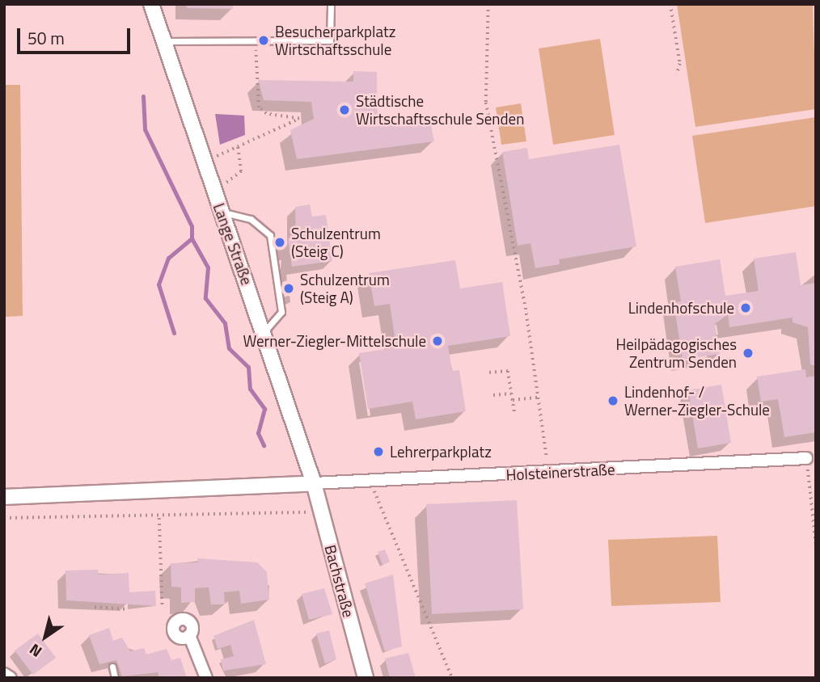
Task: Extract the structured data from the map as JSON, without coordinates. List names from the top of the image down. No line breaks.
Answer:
{"streets":{"street":["Lange Straße","Holsteinerstraße","Bachstraße"]},"crossings":[["Lange Straße","Holsteinerstraße"],["Lange Straße","Bachstraße"],["Holsteinerstraße","Bachstraße"]],"places":["Besucherparkplatz Wirtschaftsschule","Städtische Wirtschaftsschule Senden","Schulzentrum (Steig C)","Schulzentrum (Steig A)","Lindenhofschule","Werner-Ziegler-Mittelschule","Heilpädagogisches Zentrum Senden","Lindenhof- / Werner-Ziegler-Schule","Lehrerparkplatz"],"scale_bar":"50 m","north":"bottom left"}
